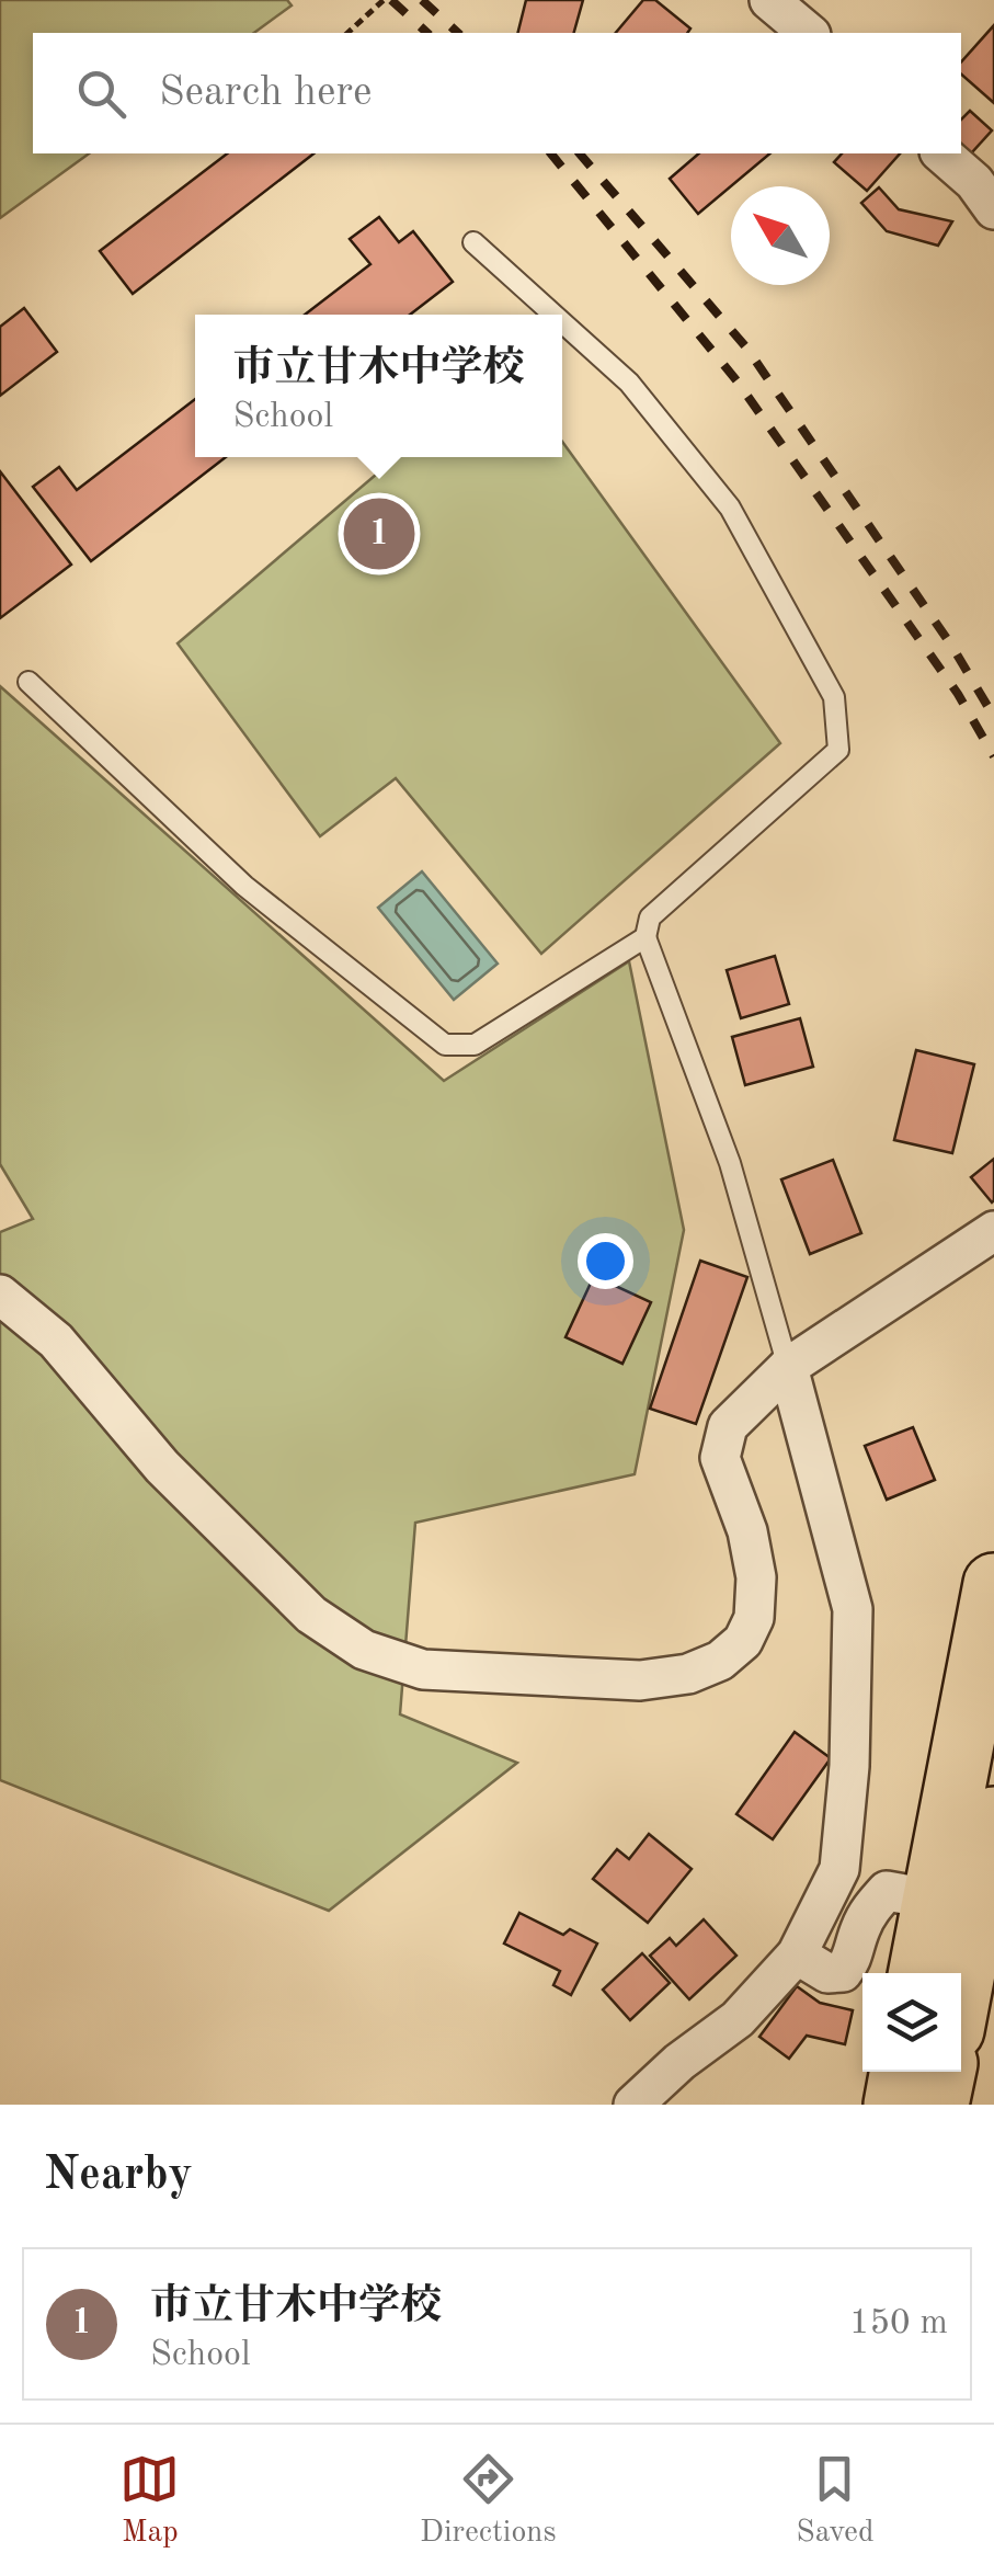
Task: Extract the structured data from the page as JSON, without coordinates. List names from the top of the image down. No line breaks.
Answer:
{"north":"top left","page":{"search":"Search here","popup":["市立甘木中学校","School"],"pins":"1","heading":"Nearby","list":[{"mark":"1","name":"市立甘木中学校","note":"School","value":"150 m"}],"nav":["Map","Directions","Saved"]}}
